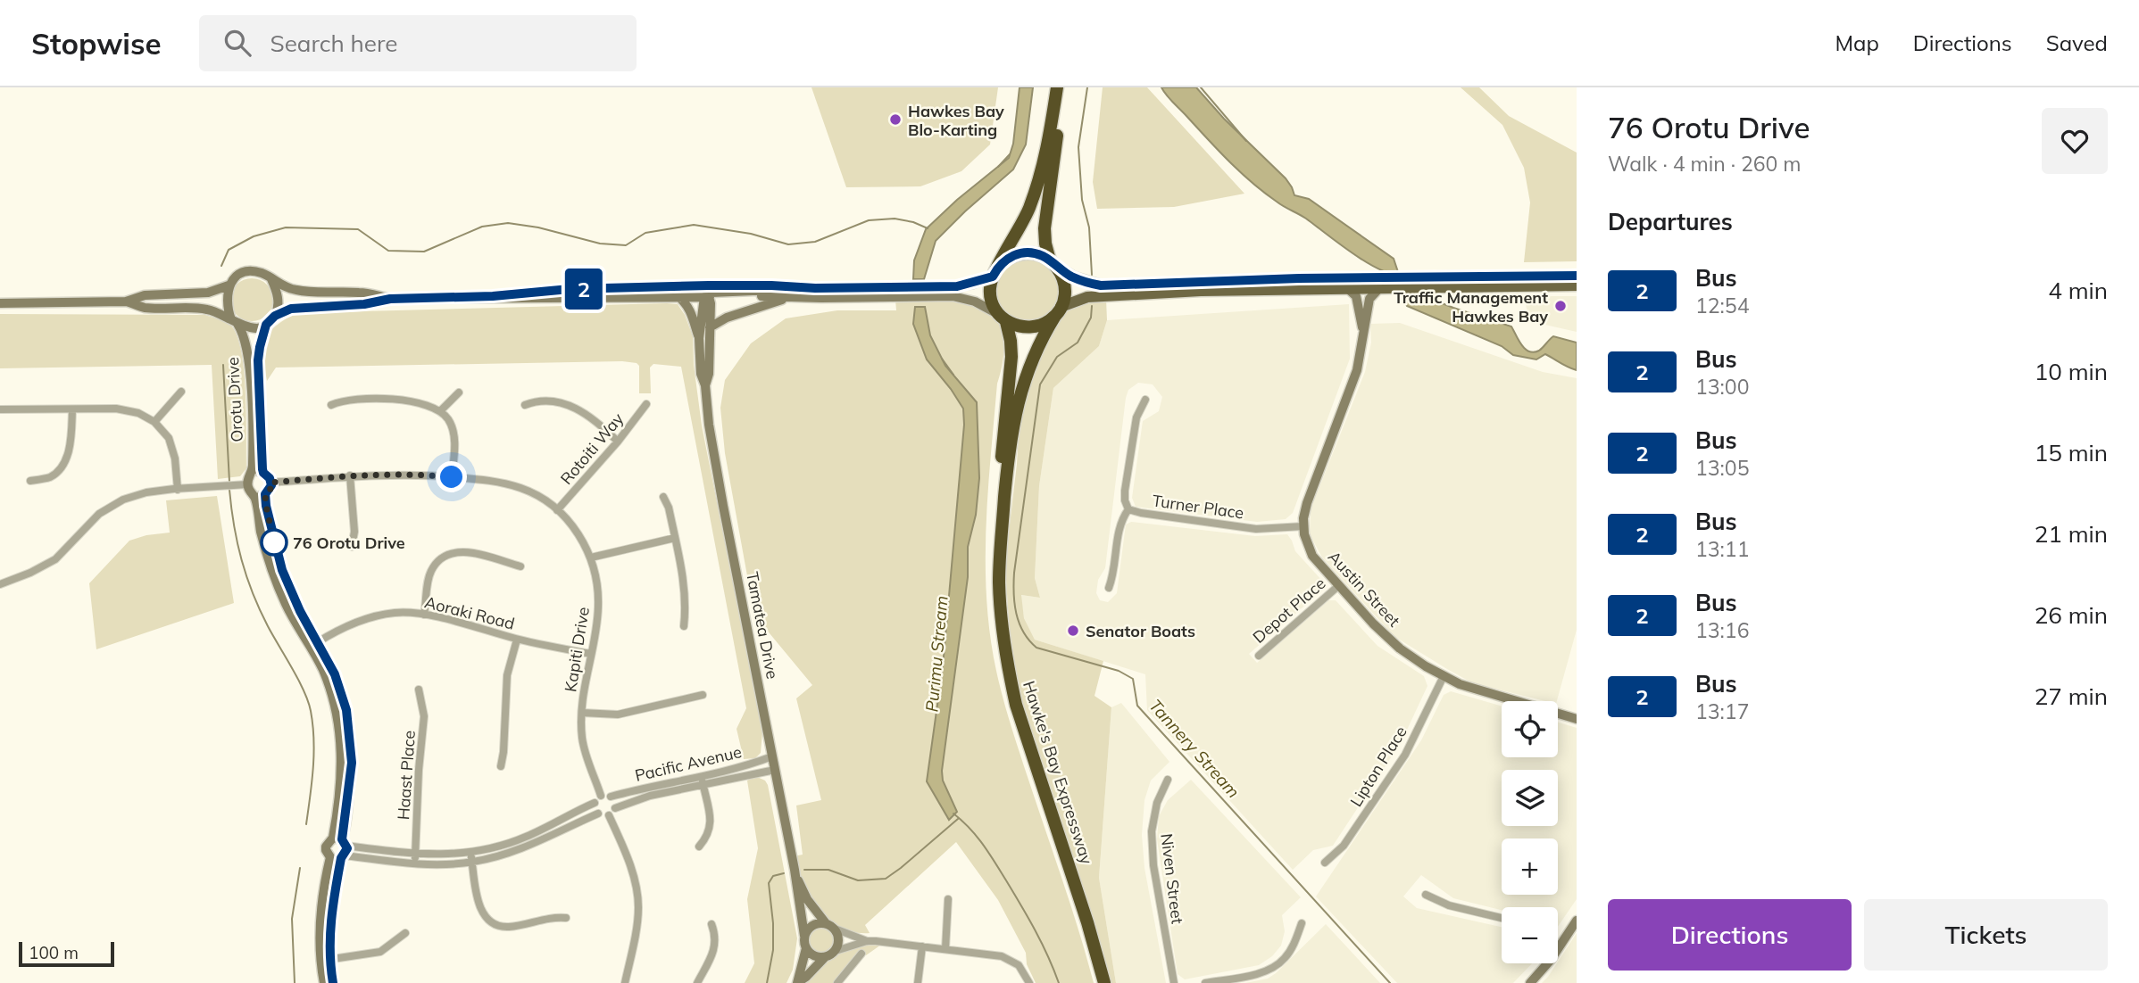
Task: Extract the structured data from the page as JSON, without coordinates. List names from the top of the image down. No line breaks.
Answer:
{"streets":{"highway":["Hawke's Bay Expressway"],"main road":["Orotu Drive","Austin Street","Tamatea Drive"],"street":["Rotoiti Way","Turner Place","Depot Place","Aoraki Road","Kapiti Drive","Pacific Avenue","Lipton Place","Haast Place","Niven Street"]},"crossings":[["Orotu Drive","Aoraki Road"],["Orotu Drive","Kapiti Drive"],["Rotoiti Way","Kapiti Drive"],["Turner Place","Austin Street"],["Austin Street","Depot Place"],["Austin Street","Lipton Place"],["Aoraki Road","Kapiti Drive"],["Tamatea Drive","Pacific Avenue"],["Kapiti Drive","Pacific Avenue"]],"water":["Purimu Stream","Tannery Stream"],"places":["Hawkes Bay Blo-Karting","Traffic Management Hawkes Bay","76 Orotu Drive","Senator Boats"],"lines":["bus line 2"],"scale_bar":"100 m","page":{"header":"Stopwise","search":"Search here","nav":["Map","Directions","Saved"],"on_map":"2","heading":[["76 Orotu Drive","Walk · 4 min · 260 m"],"Departures"],"list":[{"mark":"2","name":"Bus","note":"12:54","value":"4 min"},{"mark":"2","name":"Bus","note":"13:00","value":"10 min"},{"mark":"2","name":"Bus","note":"13:05","value":"15 min"},{"mark":"2","name":"Bus","note":"13:11","value":"21 min"},{"mark":"2","name":"Bus","note":"13:16","value":"26 min"},{"mark":"2","name":"Bus","note":"13:17","value":"27 min"}],"map_buttons":["+","−"],"buttons":["Directions","Tickets"],"scale":"100 m"}}
